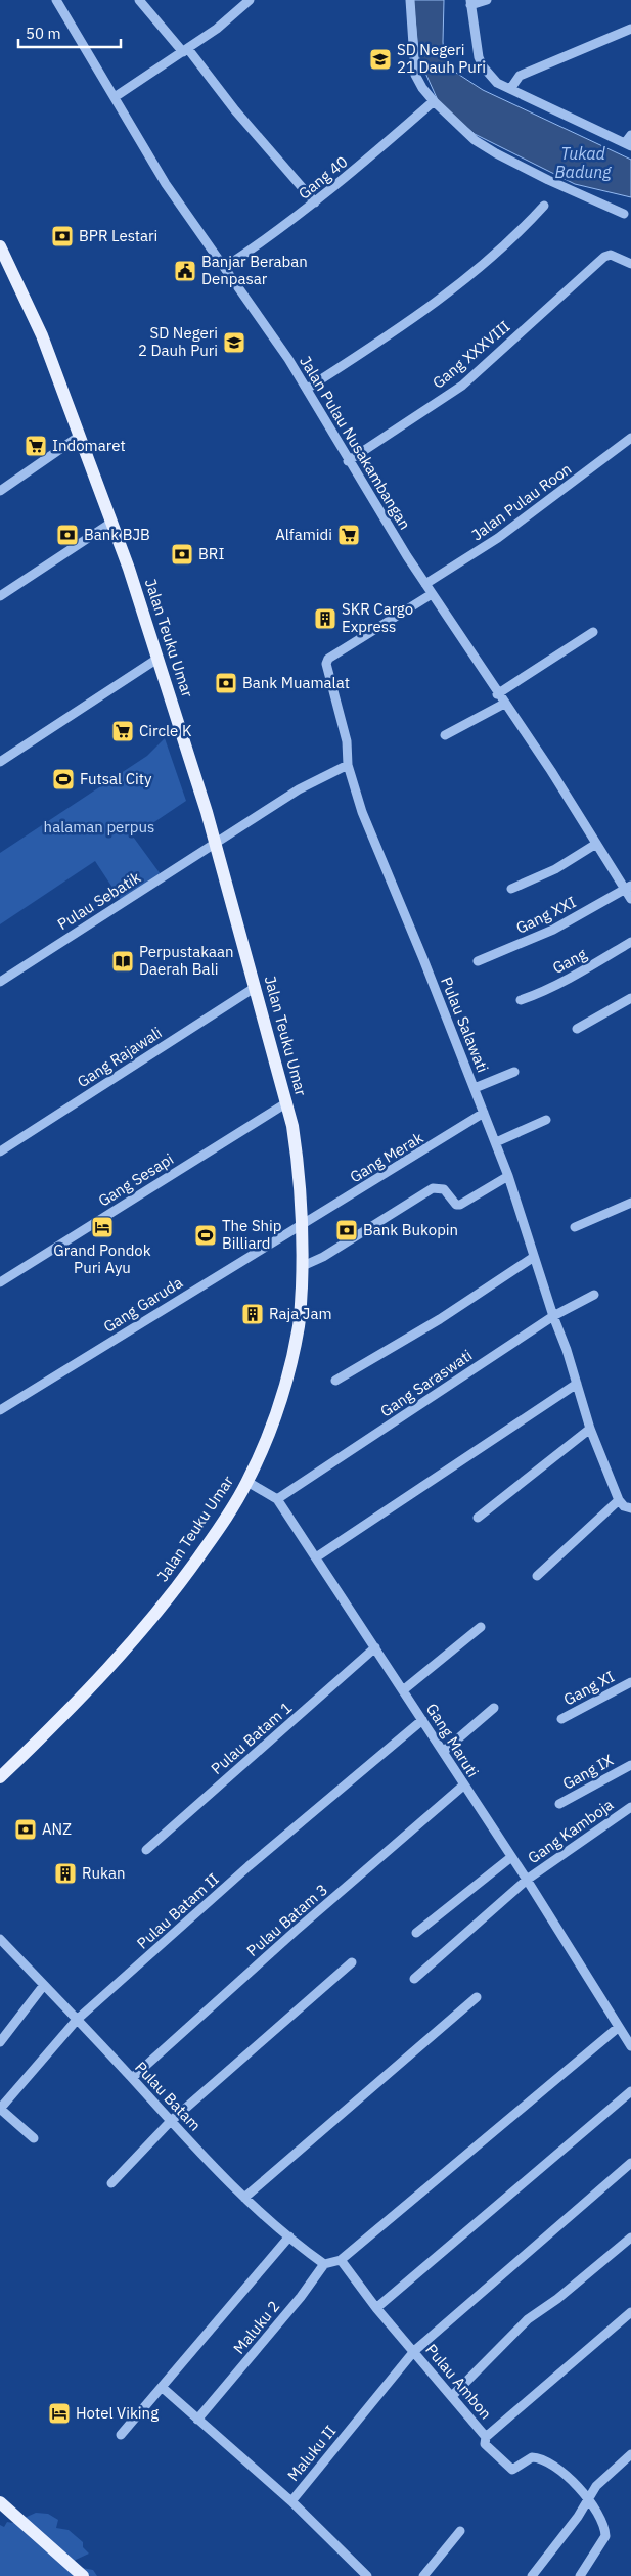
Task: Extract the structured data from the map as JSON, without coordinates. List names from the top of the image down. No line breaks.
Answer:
{"streets":{"main road":["Jalan Teuku Umar"],"street":["Gang 40","Gang XXXVIII","Jalan Pulau Nusakambangan","Jalan Pulau Roon","Pulau Sebatik","Gang XXI","Gang","Pulau Salawati","Gang Rajawali","Gang Merak","Gang Sesapi","Gang Garuda","Gang Saraswati","Gang XI","Pulau Batam 1","Gang Maruti","Gang IX","Gang Kamboja","Pulau Batam II","Pulau Batam 3","Pulau Batam","Maluku 2","Pulau Ambon","Maluku II"]},"crossings":[["Gang 40","Jalan Pulau Nusakambangan"],["Gang XXXVIII","Jalan Pulau Nusakambangan"],["Jalan Pulau Nusakambangan","Jalan Pulau Roon"],["Jalan Pulau Nusakambangan","Gang XXI"],["Jalan Pulau Nusakambangan","Pulau Salawati"],["Jalan Teuku Umar","Pulau Sebatik"],["Jalan Teuku Umar","Gang Rajawali"],["Jalan Teuku Umar","Gang Merak"],["Jalan Teuku Umar","Gang Sesapi"],["Jalan Teuku Umar","Gang Garuda"],["Jalan Teuku Umar","Gang Maruti"],["Pulau Sebatik","Pulau Salawati"],["Pulau Salawati","Gang Merak"],["Pulau Salawati","Gang Saraswati"],["Gang Merak","Gang Garuda"],["Gang Saraswati","Gang Maruti"],["Pulau Batam 1","Gang Maruti"],["Gang Maruti","Gang Kamboja"],["Gang Maruti","Pulau Batam II"],["Gang Maruti","Pulau Batam 3"],["Pulau Batam II","Pulau Batam"],["Pulau Batam 3","Pulau Batam"],["Pulau Batam","Maluku 2"],["Maluku 2","Maluku II"],["Pulau Ambon","Maluku II"]],"water":["Tukad Badung"],"parks":["halaman perpus"],"places":{"school or university":["SD Negeri 21 Dauh Puri","SD Negeri 2 Dauh Puri"],"bank":["BPR Lestari","Bank BJB","BRI","Bank Muamalat","Bank Bukopin","ANZ"],"public building":["Banjar Beraban Denpasar"],"supermarket":["Indomaret","Alfamidi","Circle K"],"building":["SKR Cargo Express","Raja Jam","Rukan"],"sports":["Futsal City","The Ship Billiard"],"library":["Perpustakaan Daerah Bali"],"hotel":["Grand Pondok Puri Ayu","Hotel Viking"]},"scale_bar":"50 m"}
